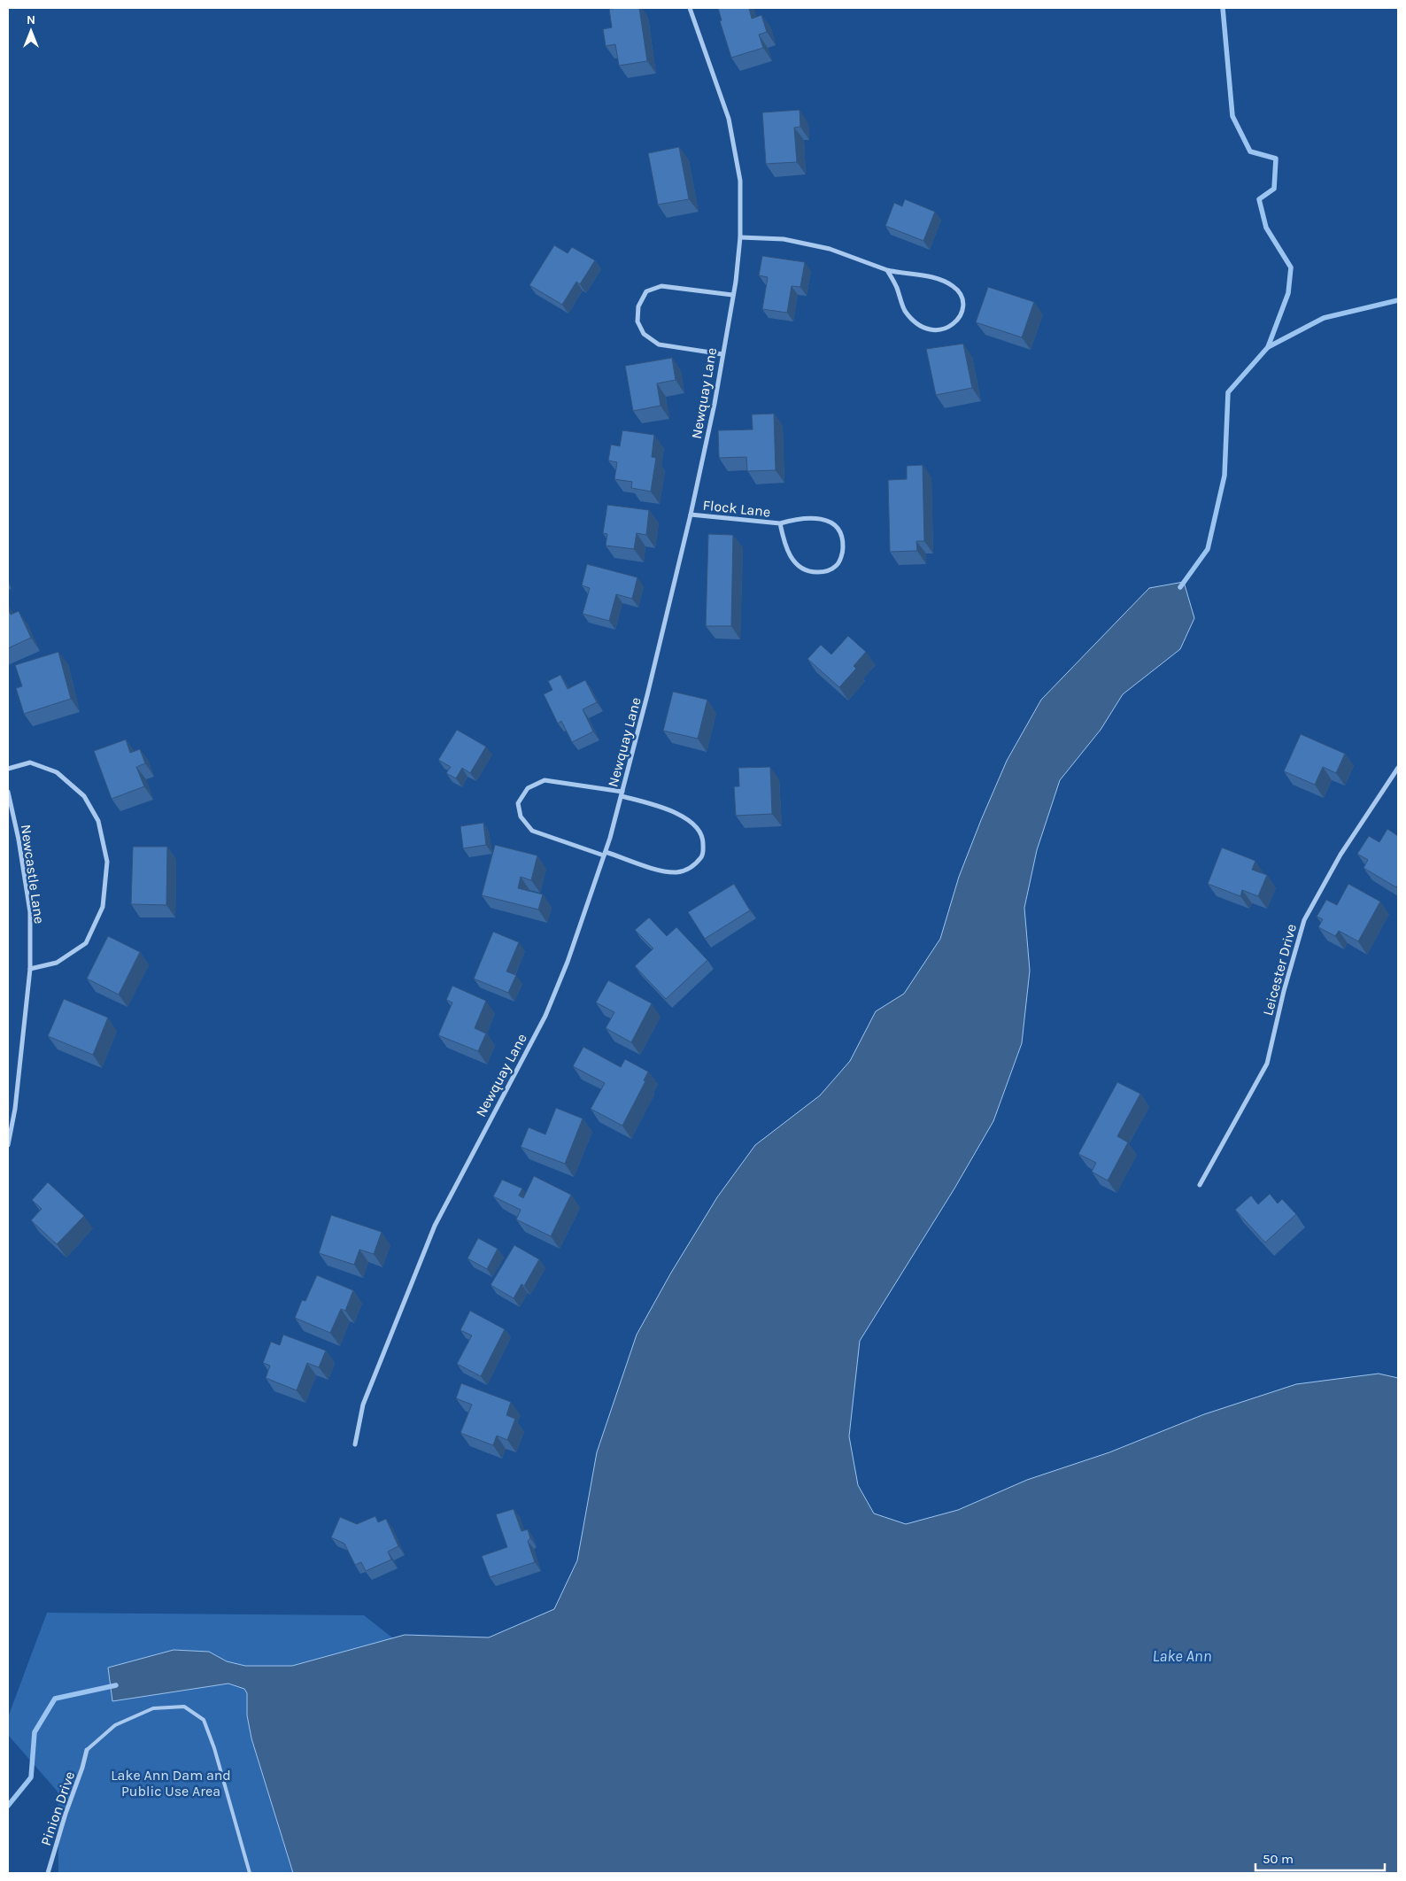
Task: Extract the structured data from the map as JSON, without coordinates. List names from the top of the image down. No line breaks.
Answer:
{"streets":{"street":["Newquay Lane","Flock Lane","Newcastle Lane","Leicester Drive","Pinion Drive"]},"crossings":[["Newquay Lane","Flock Lane"]],"water":["Lake Ann"],"parks":["Lake Ann Dam and Public Use Area"],"scale_bar":"50 m","north":"top"}
